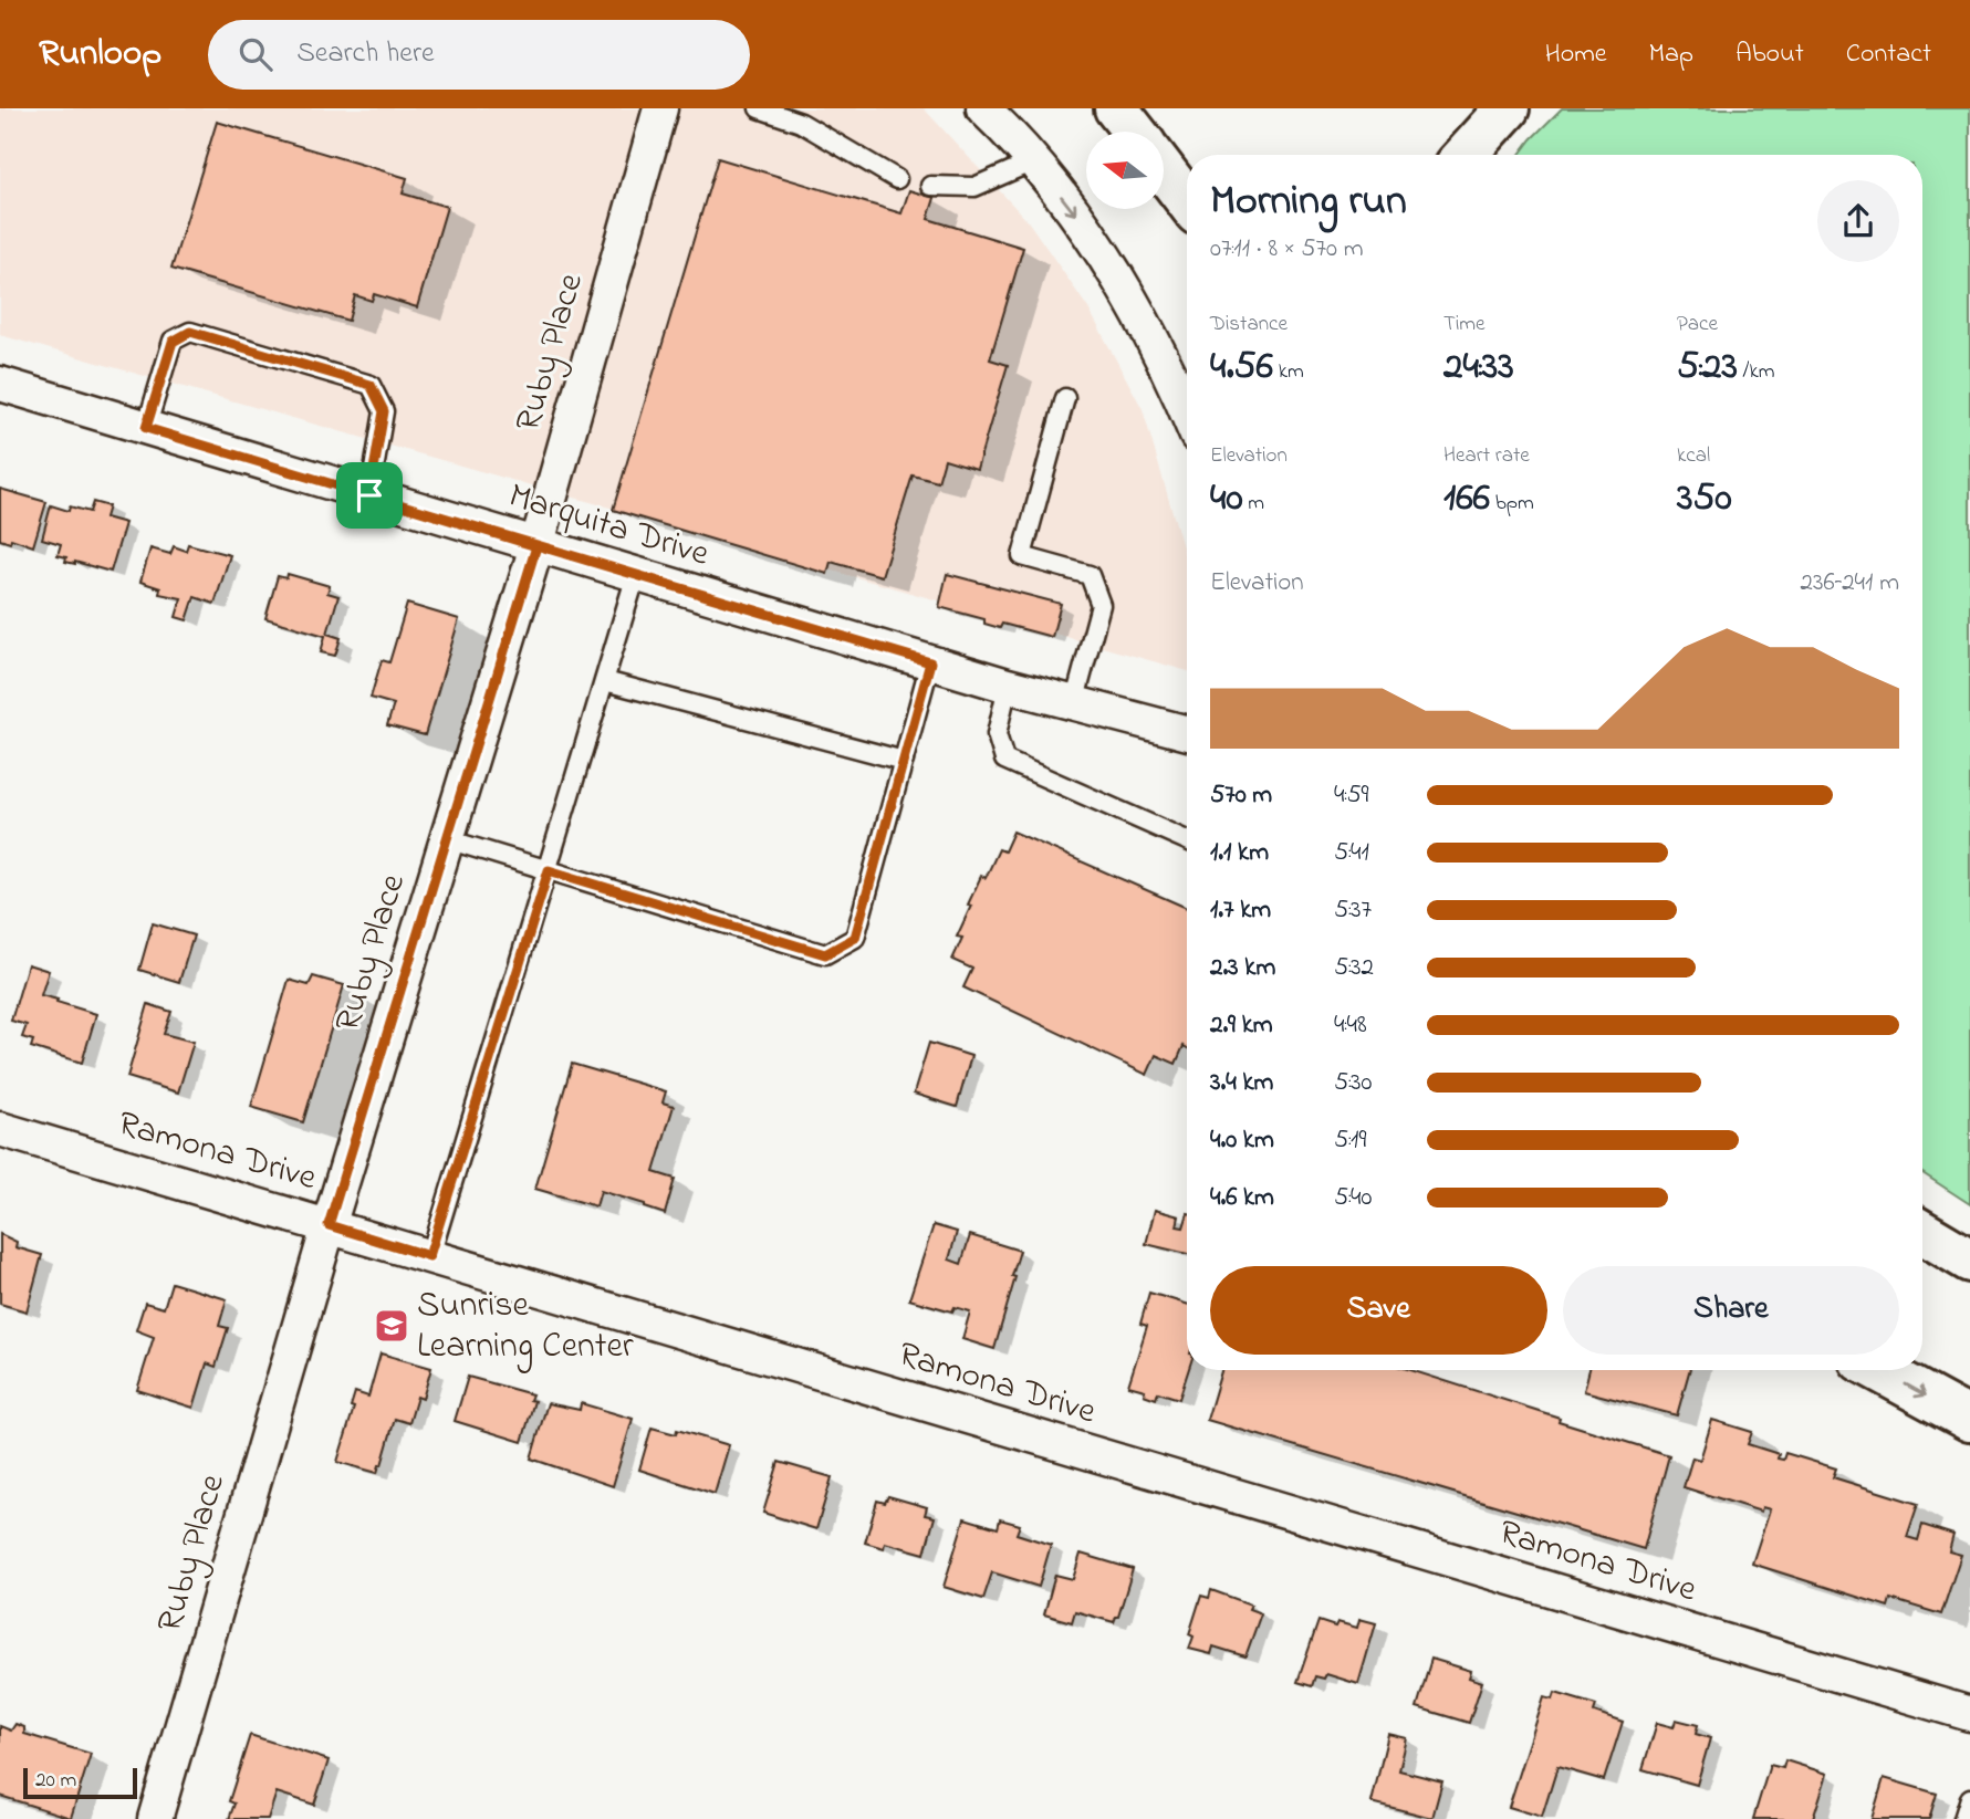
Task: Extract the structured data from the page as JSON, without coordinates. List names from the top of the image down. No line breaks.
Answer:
{"streets":{"street":["Ruby Place","Marquita Drive","Ramona Drive"]},"crossings":[["Ruby Place","Marquita Drive"],["Ruby Place","Ramona Drive"]],"places":{"school or university":["Sunrise Learning Center"]},"scale_bar":"20 m","north":"left","page":{"header":"Runloop","search":"Search here","nav":["Home","Map","About","Contact"],"heading":["Morning run","07:11 · 8 × 570 m"],"stats":[["Distance","4.56 km"],["Time","24:33"],["Pace","5:23 /km"],["Elevation","40 m"],["Heart rate","166 bpm"],["kcal","350"]],"chart":["Elevation","236–241 m"],"list":[{"name":"570 m","note":"4:59"},{"name":"1.1 km","note":"5:41"},{"name":"1.7 km","note":"5:37"},{"name":"2.3 km","note":"5:32"},{"name":"2.9 km","note":"4:48"},{"name":"3.4 km","note":"5:30"},{"name":"4.0 km","note":"5:19"},{"name":"4.6 km","note":"5:40"}],"buttons":["Save","Share"],"scale":"20 m"}}
